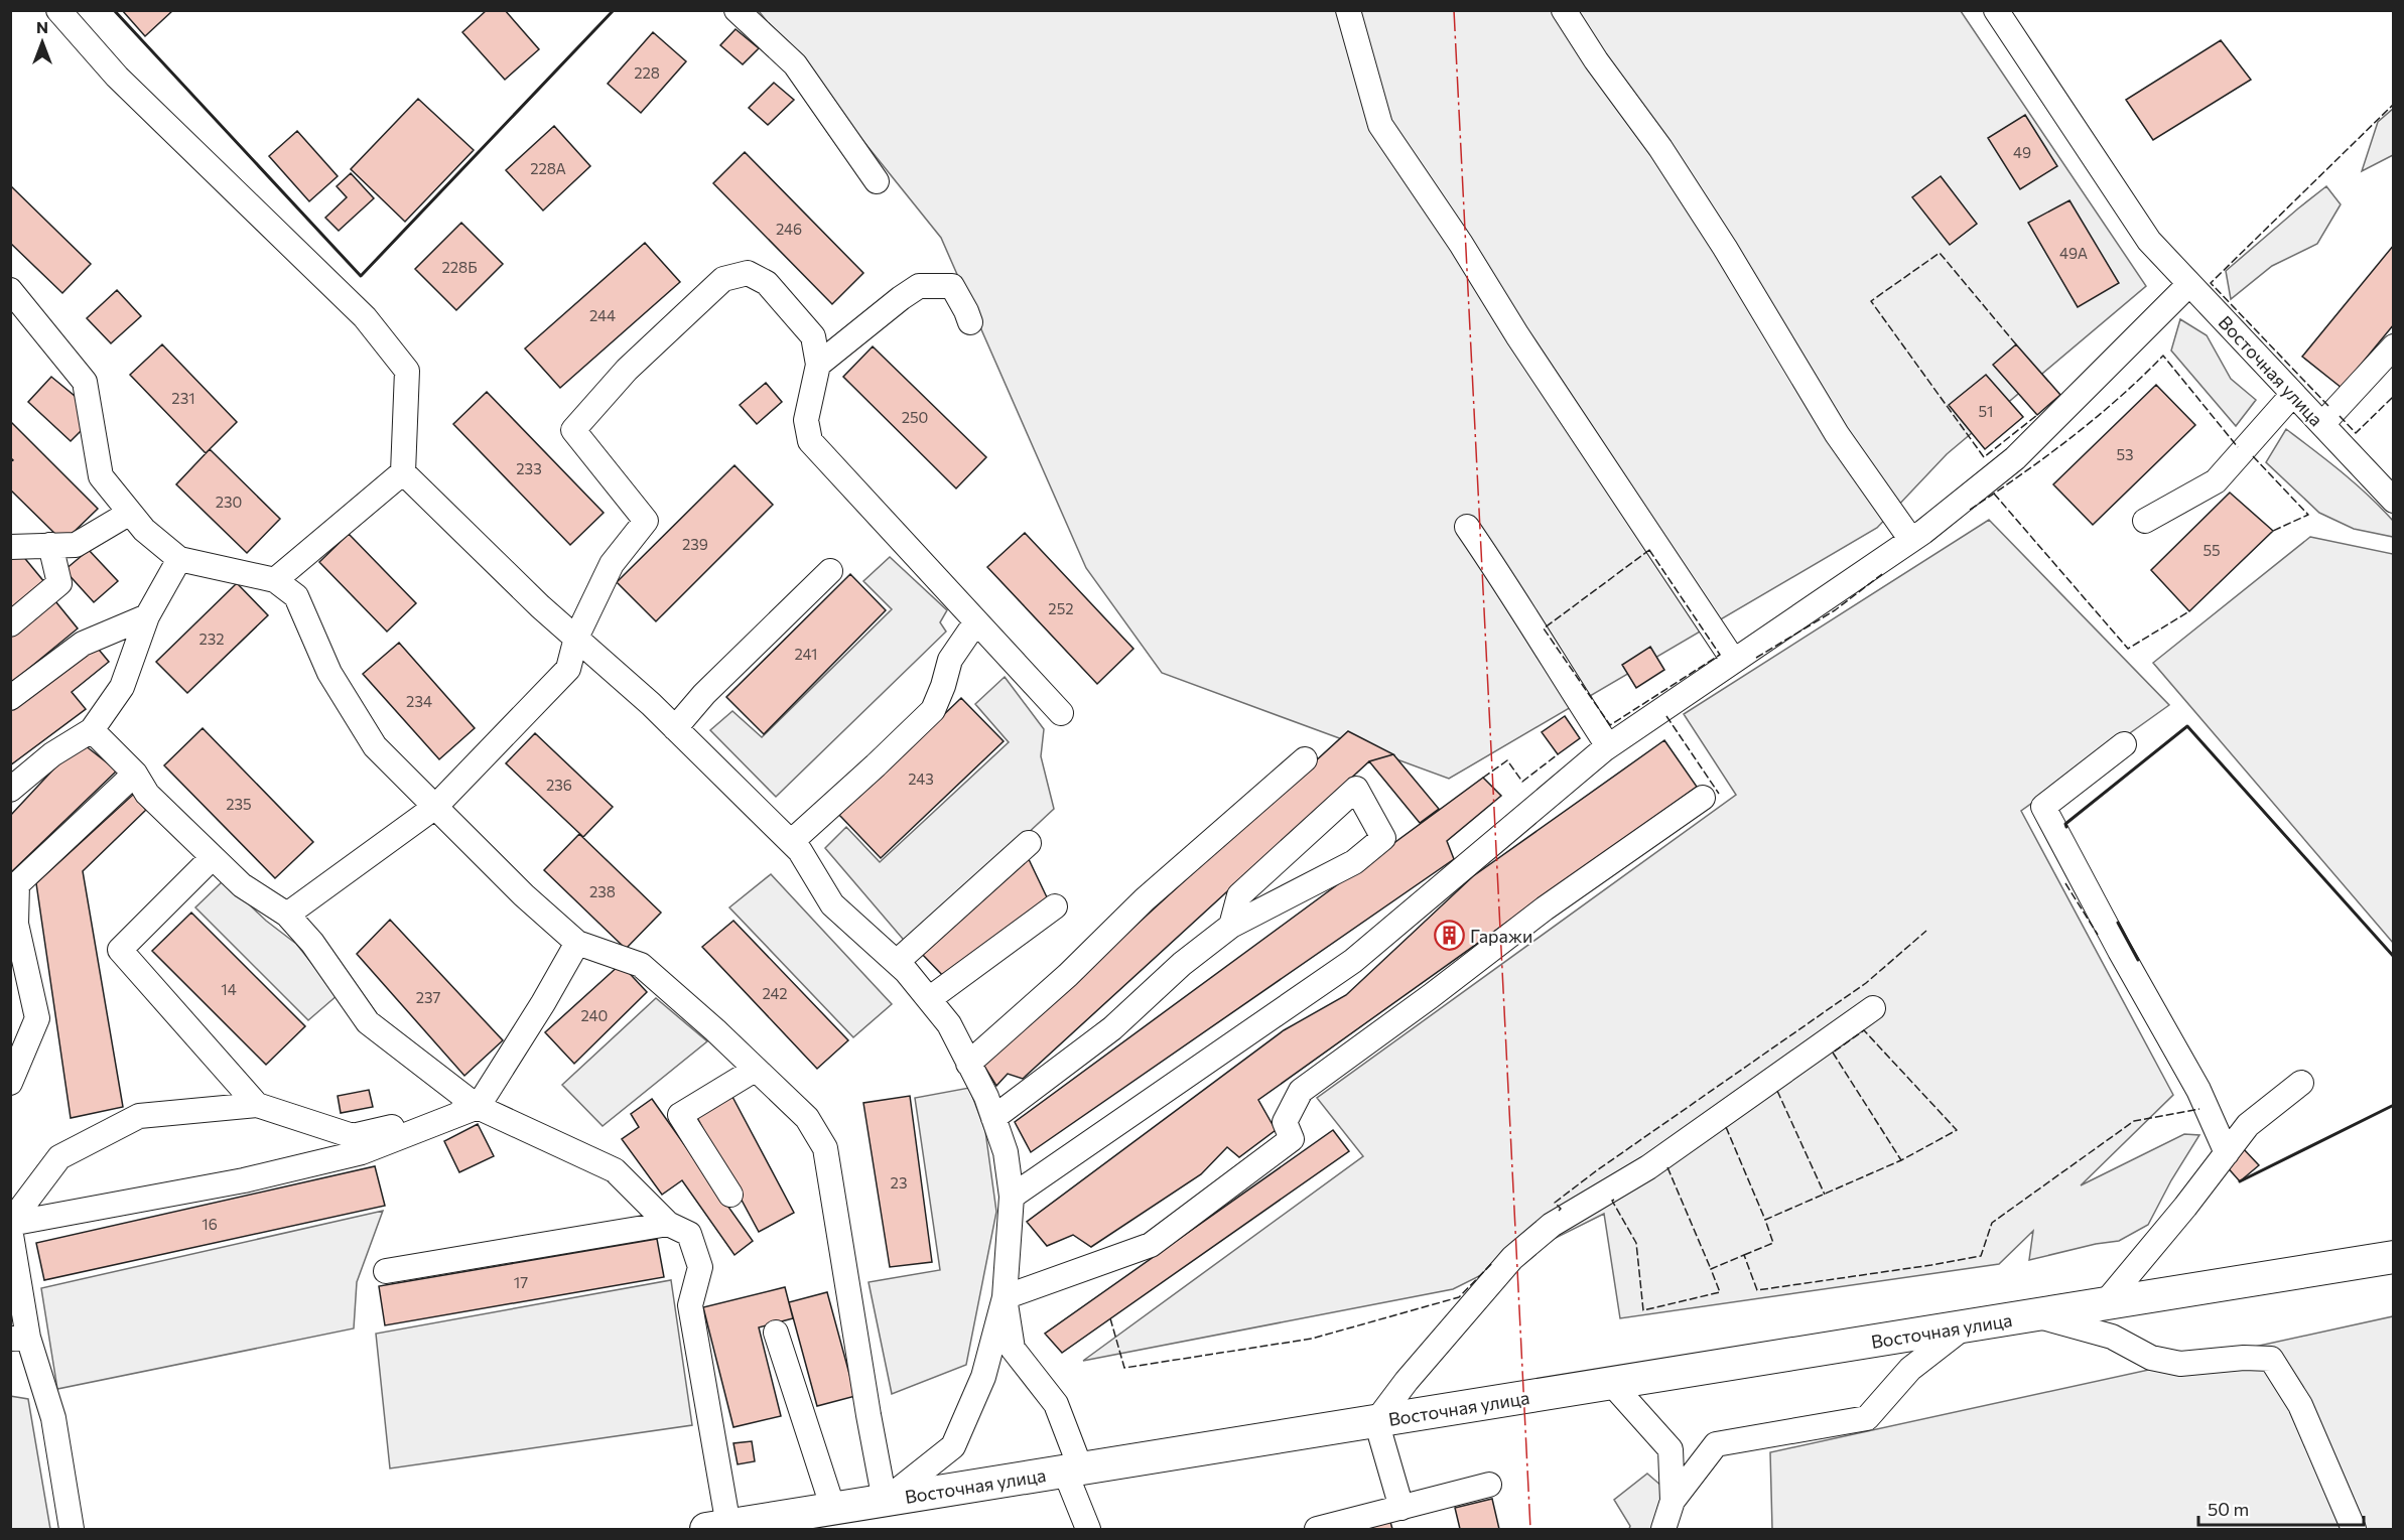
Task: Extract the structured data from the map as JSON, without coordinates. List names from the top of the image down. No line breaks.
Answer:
{"streets":{"main road":["Восточная улица"]},"places":{"building":["Гаражи"]},"house_numbers":["228","49","228А","246","49А","228Б","244","231","51","250","53","233","230","239","55","252","232","241","234","243","236","235","238","14","242","237","240","23","16","17"],"scale_bar":"50 m","north":"top"}
